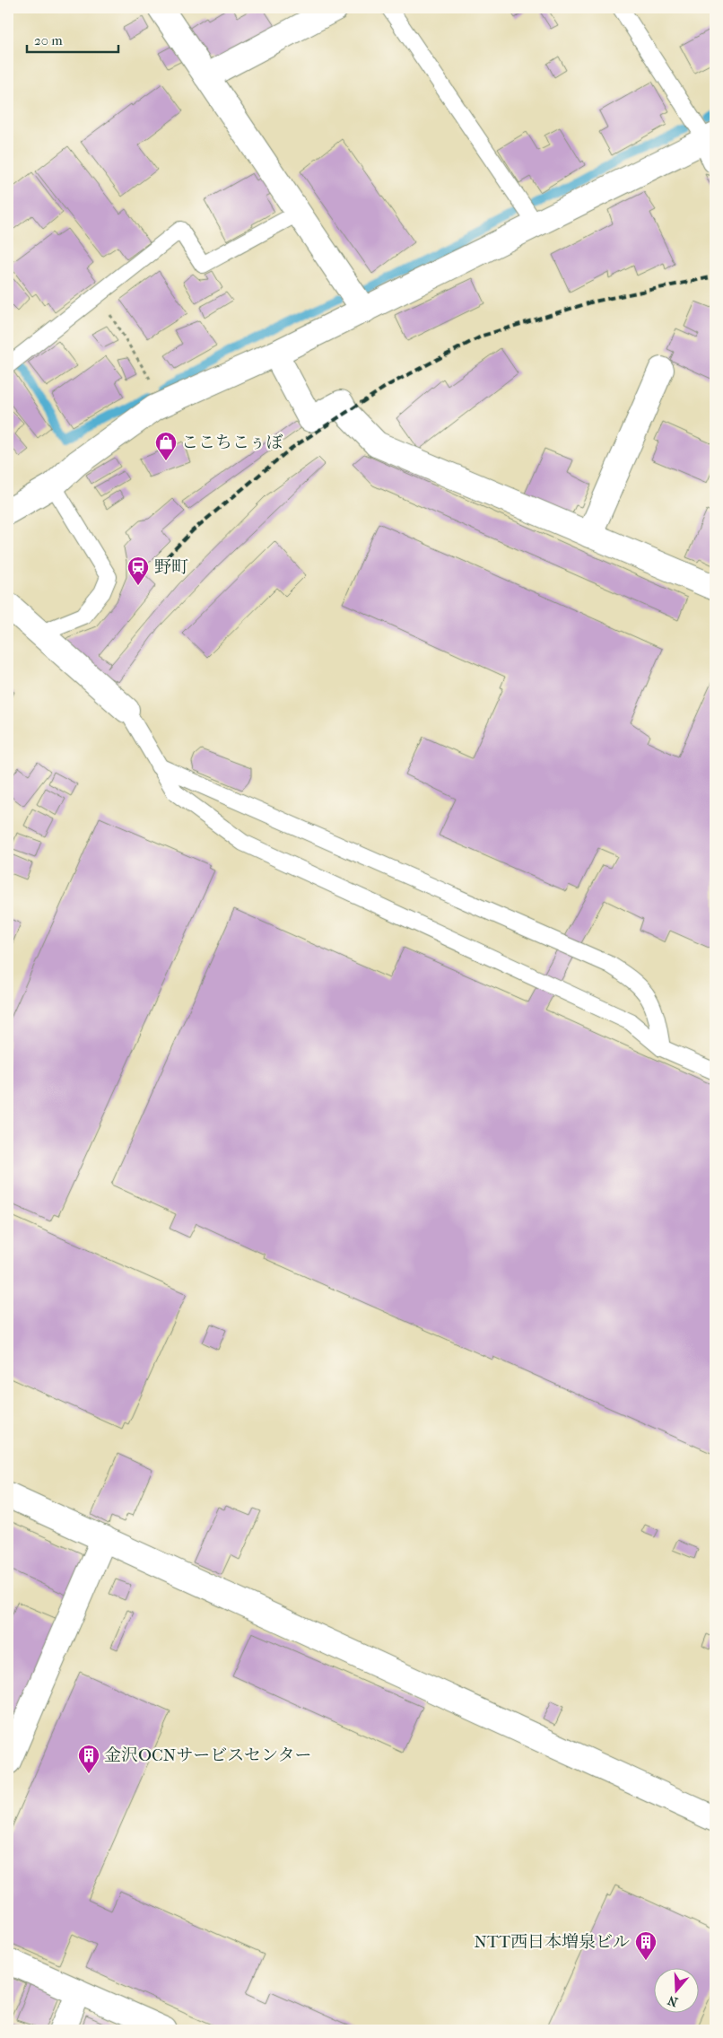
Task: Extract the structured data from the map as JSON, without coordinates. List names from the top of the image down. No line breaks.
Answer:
{"places":{"shop":["ここちこぅぼ"],"station":["野町"],"building":["金沢OCNサービスセンター","NTT西日本増泉ビル"]},"scale_bar":"20 m","north":"bottom"}
